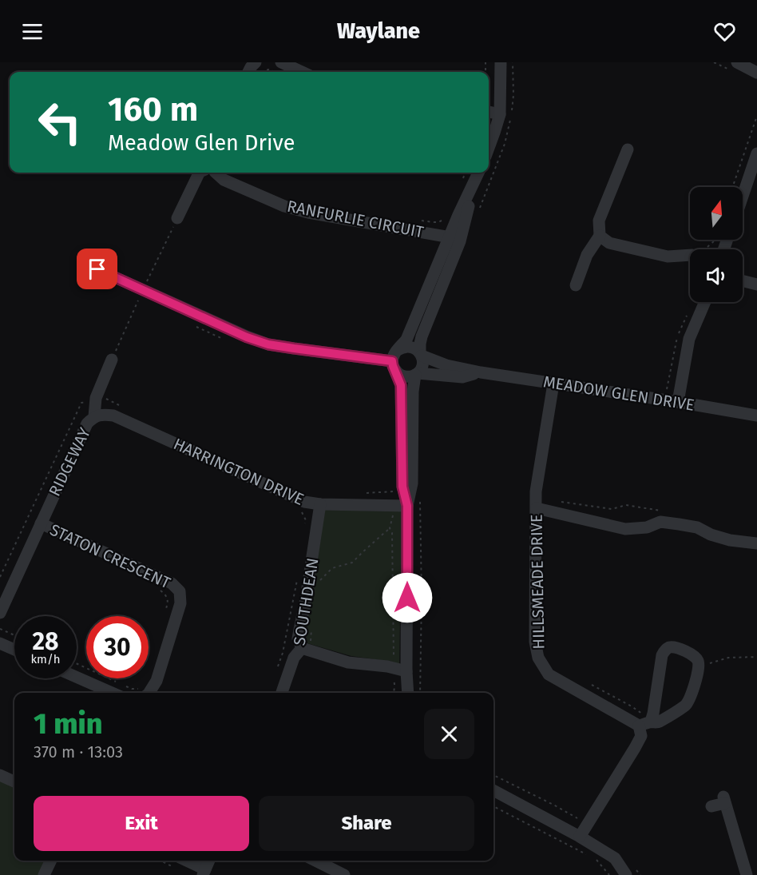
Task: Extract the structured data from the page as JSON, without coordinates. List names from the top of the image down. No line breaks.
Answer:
{"streets":{"street":["RANFURLIE CIRCUIT","MEADOW GLEN DRIVE","RIDGEWAY","HARRINGTON DRIVE","STATON CRESCENT","HILLSMEADE DRIVE","SOUTHDEAN"]},"crossings":[["MEADOW GLEN DRIVE","HILLSMEADE DRIVE"],["RIDGEWAY","HARRINGTON DRIVE"],["RIDGEWAY","STATON CRESCENT"],["HARRINGTON DRIVE","SOUTHDEAN"]],"north":"top","page":{"header":"Waylane","turn":["160 m","Meadow Glen Drive"],"speed":"28 km/h","limit":"30","heading":["1 min","370 m · 13:03"],"buttons":["Exit","Share"]}}
